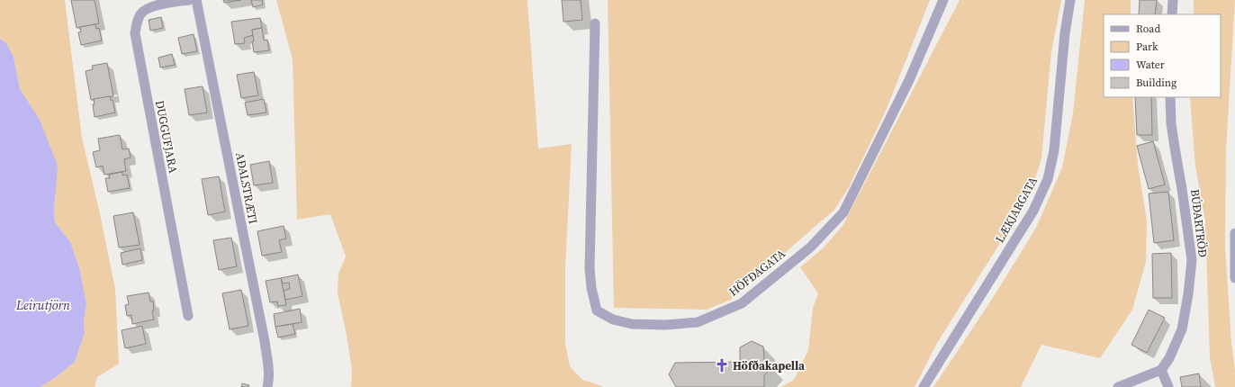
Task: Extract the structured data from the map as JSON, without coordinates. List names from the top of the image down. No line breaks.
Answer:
{"streets":{"street":["DUGGUFJARA","AÐALSTRÆTI","LÆKJARGATA","BÚÐARTRÖÐ","HÖFÐAGATA"]},"water":["Leirutjörn"],"places":{"church":["Höfðakapella"]},"legend":["Road","Park","Water","Building"]}
